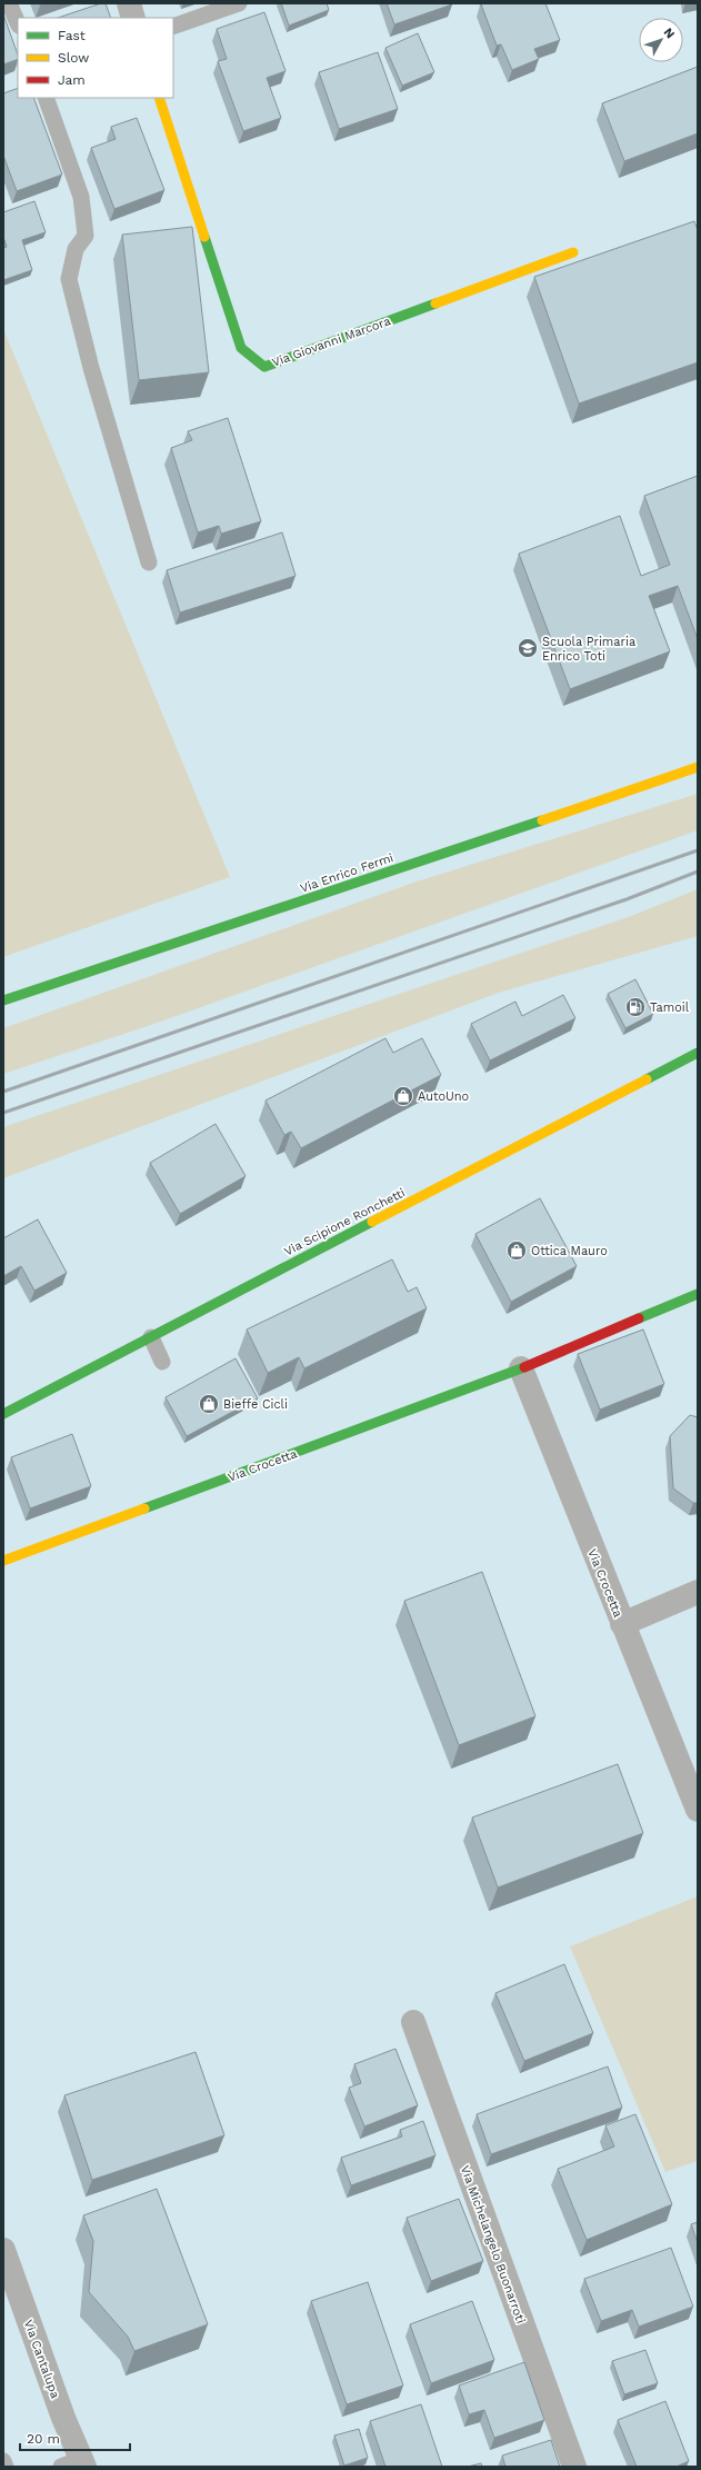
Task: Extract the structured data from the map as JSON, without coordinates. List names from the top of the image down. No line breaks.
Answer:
{"streets":{"street":["Via Giovanni Marcora","Via Enrico Fermi","Via Scipione Ronchetti","Via Crocetta","Via Michelangelo Buonarroti","Via Cantalupa"]},"places":{"school or university":["Scuola Primaria Enrico Toti"],"fuel station":["Tamoil"],"shop":["AutoUno","Ottica Mauro","Bieffe Cicli"]},"legend":["Fast","Slow","Jam"],"scale_bar":"20 m","north":"top right"}
